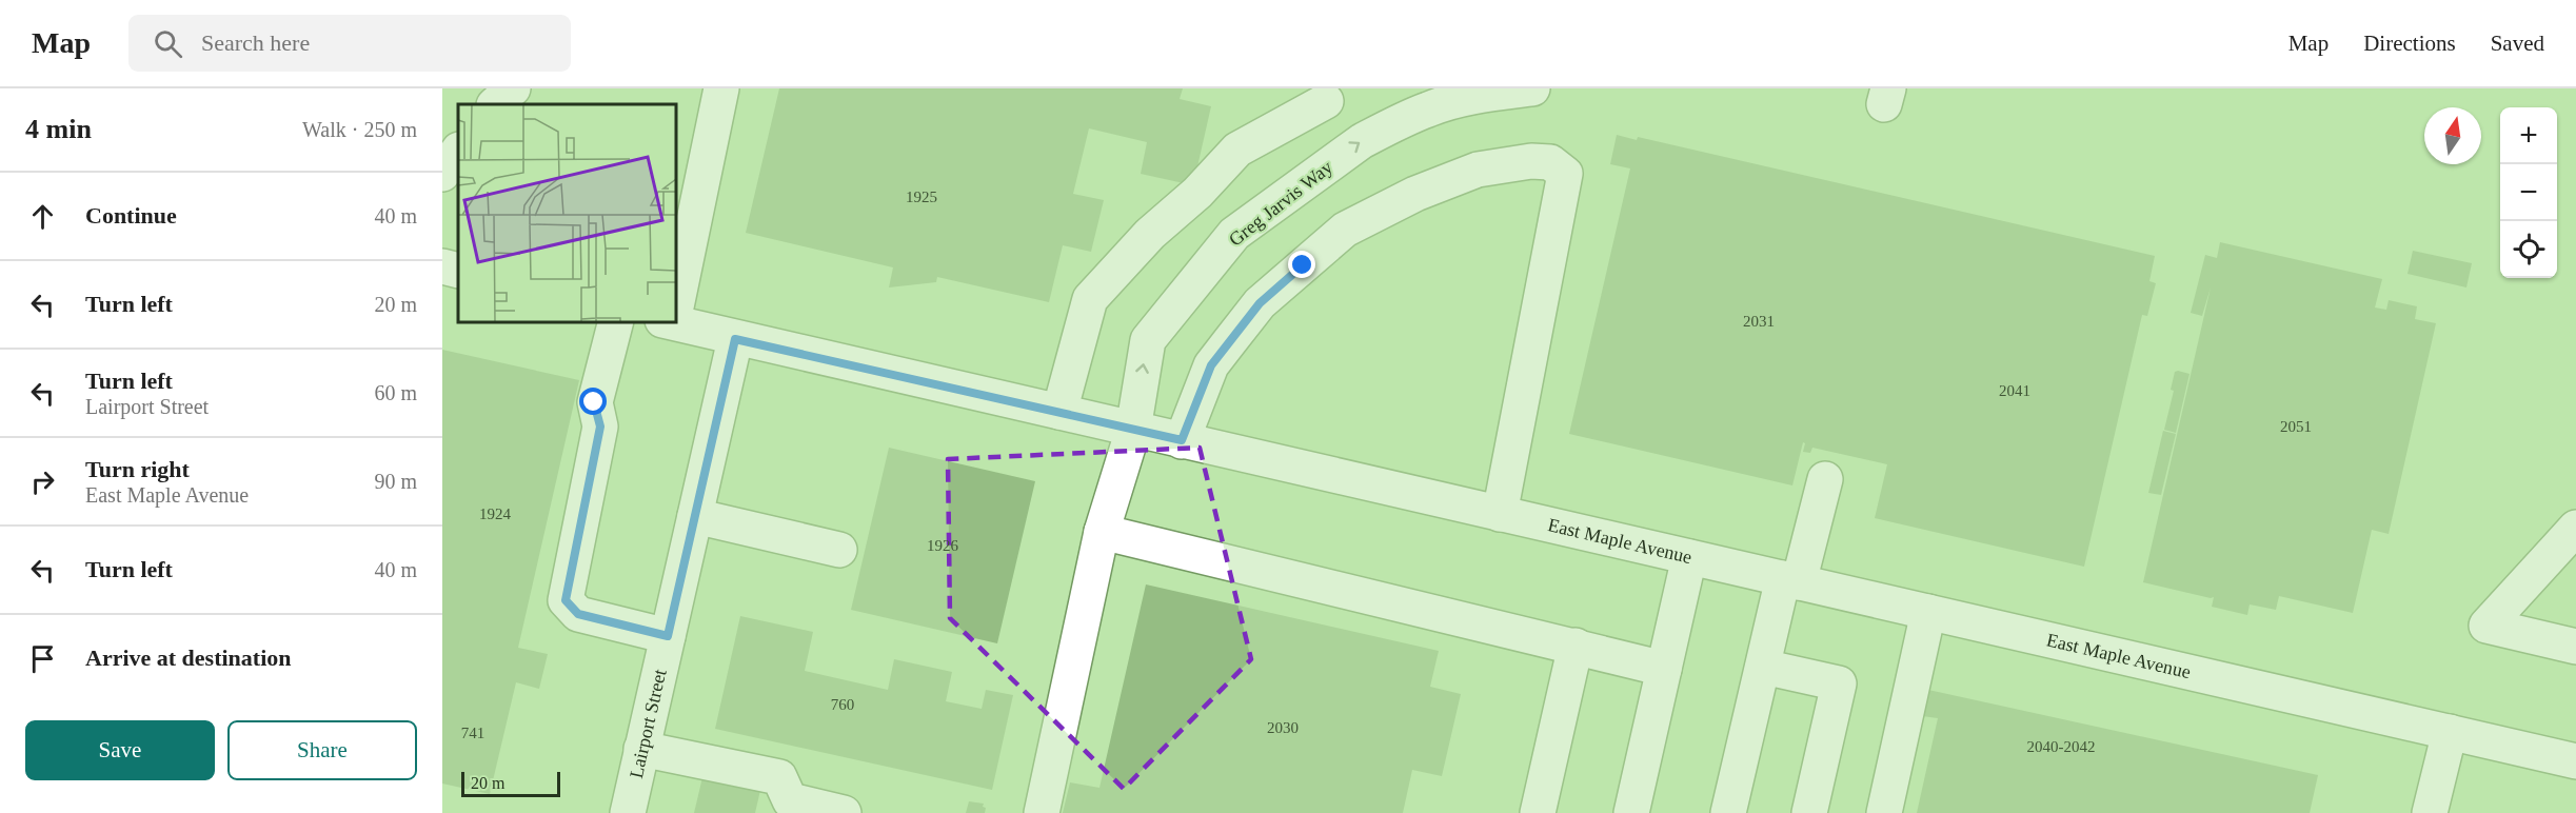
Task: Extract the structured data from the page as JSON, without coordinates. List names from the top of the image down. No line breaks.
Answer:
{"streets":{"street":["Greg Jarvis Way","East Maple Avenue","Lairport Street"]},"crossings":[["Greg Jarvis Way","East Maple Avenue"],["East Maple Avenue","Lairport Street"]],"house_numbers":["1925","2031","2041","2051","1924","1926","760","2030","741","2040-2042"],"scale_bar":"20 m","north":"top","page":{"header":"Map","search":"Search here","nav":["Map","Directions","Saved"],"heading":["4 min","Walk · 250 m"],"map_buttons":["+","−"],"list":[["Continue","40 m"],["Turn left","20 m"],["Turn left","Lairport Street","60 m"],["Turn right","East Maple Avenue","90 m"],["Turn left","40 m"],"Arrive at destination"],"buttons":["Save","Share"],"scale":"20 m"}}
